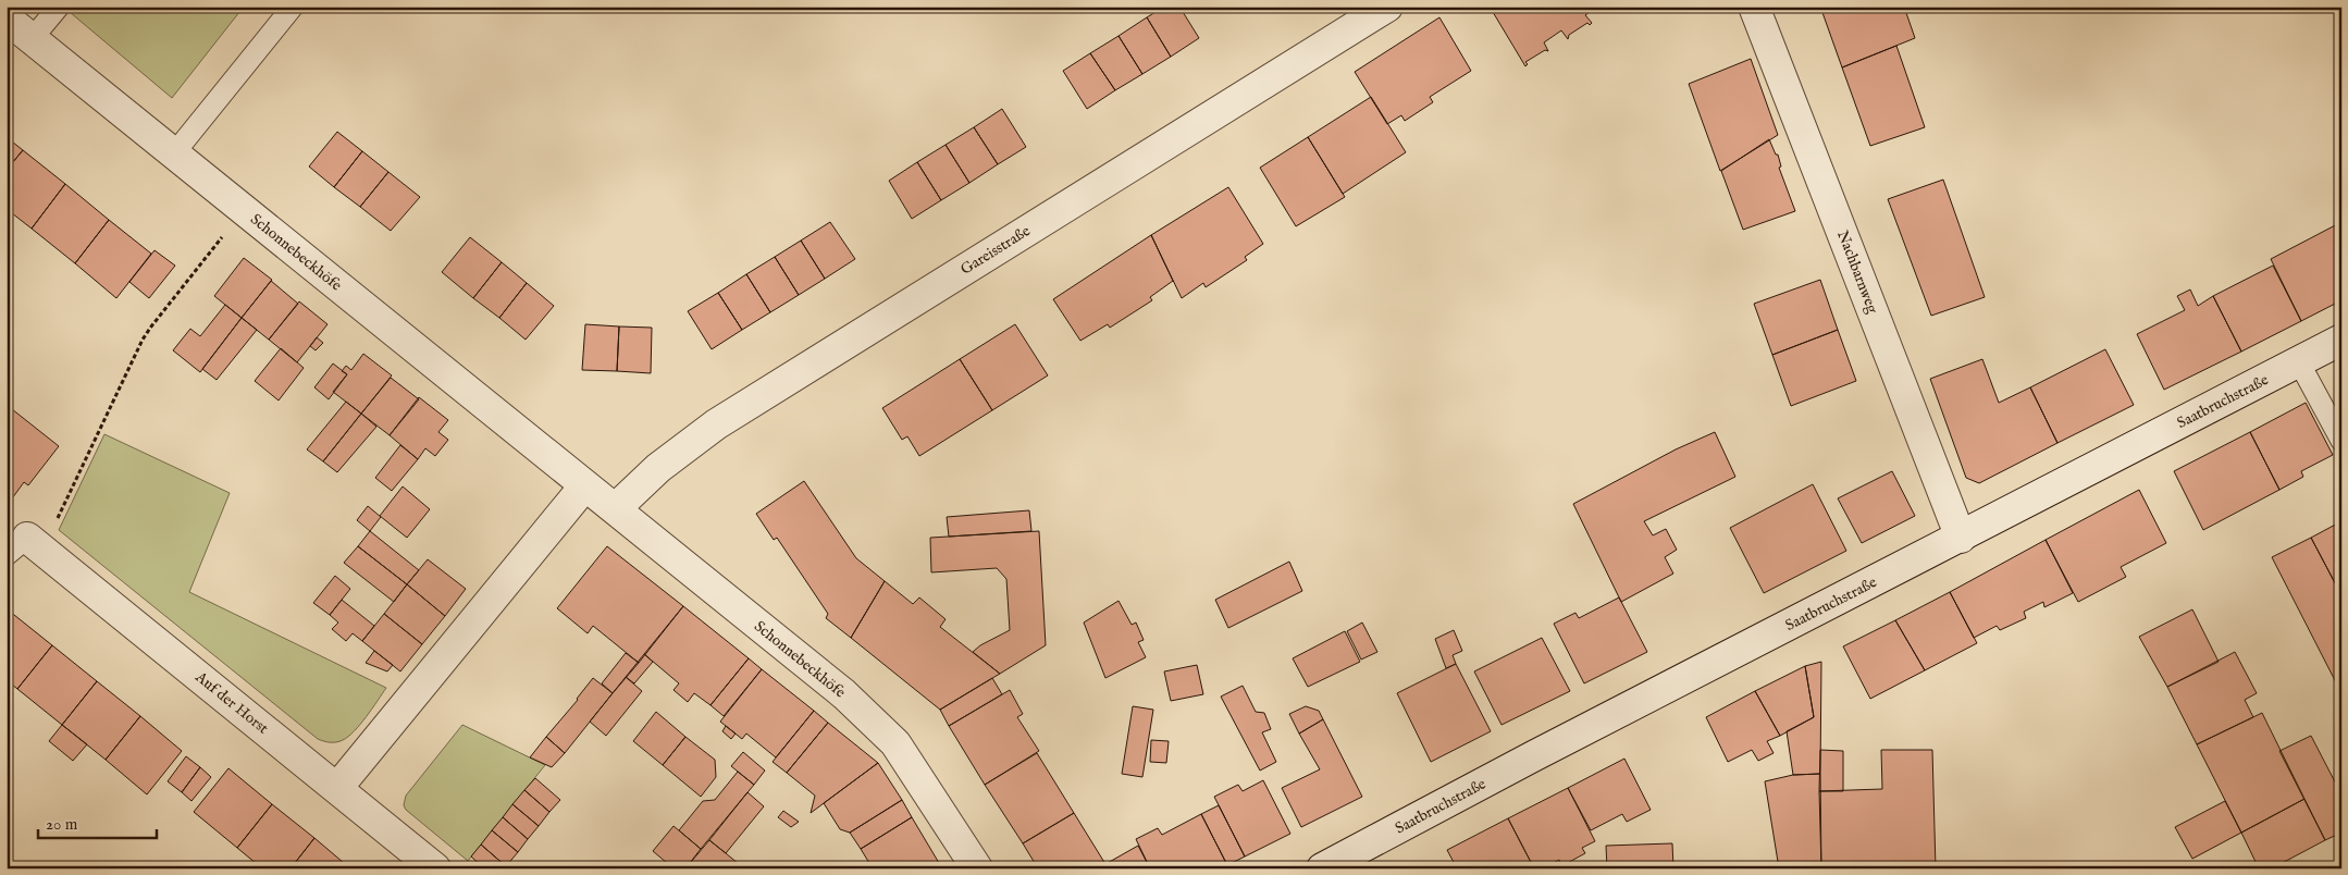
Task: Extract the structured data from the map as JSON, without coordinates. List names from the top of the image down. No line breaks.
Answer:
{"streets":{"street":["Gareisstraße","Schonnebeckhöfe","Nachbarnweg","Saatbruchstraße","Auf der Horst"]},"crossings":[["Gareisstraße","Schonnebeckhöfe"],["Nachbarnweg","Saatbruchstraße"]],"scale_bar":"20 m"}
